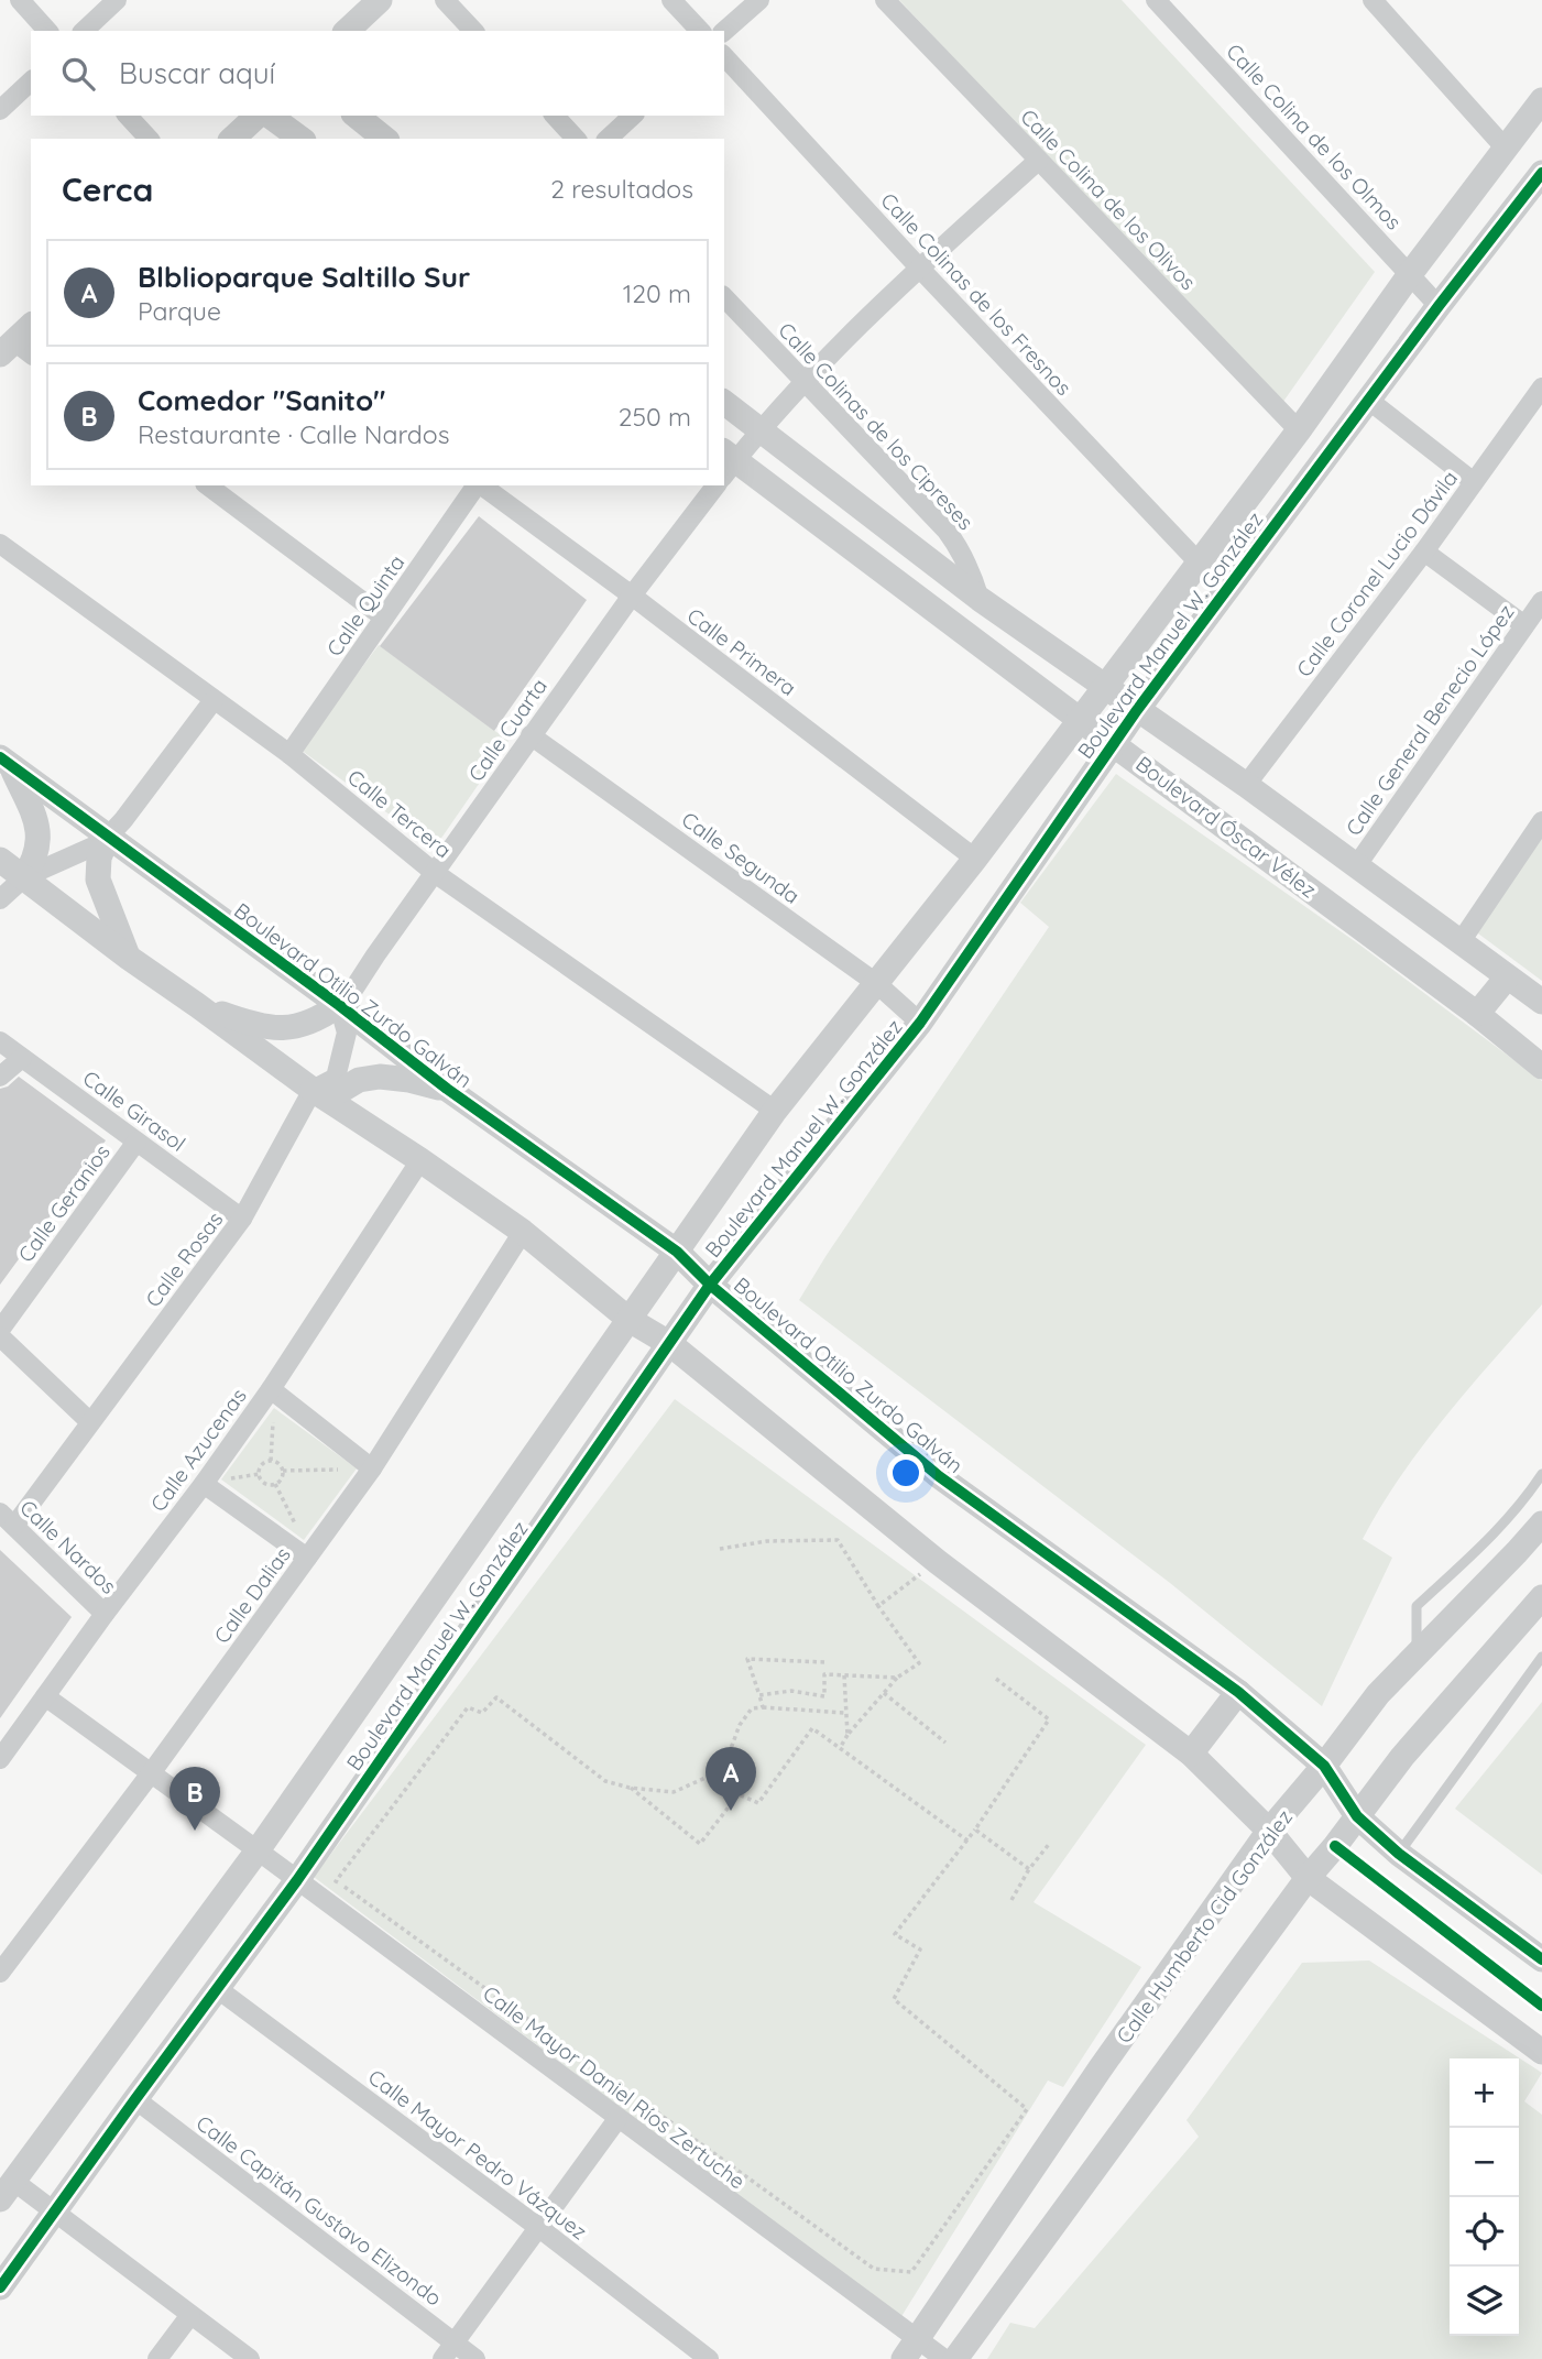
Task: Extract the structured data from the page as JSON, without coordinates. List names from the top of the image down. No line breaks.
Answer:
{"streets":{"street":["Calle Colina de los Olmos","Calle Colina de los Olivos","Calle Colinas de los Fresnos","Calle Colinas de los Cipreses","Calle Coronel Lucio Dávila","Calle Quinta","Boulevard Manuel W. González","Calle Primera","Calle General Benecio López","Calle Cuarta","Calle Tercera","Boulevard Óscar Vélez","Calle Segunda","Boulevard Otilio Zurdo Galván","Calle Girasol","Calle Geranios","Calle Rosas","Calle Azucenas","Calle Nardos","Calle Dalias","Calle Humberto Cid González","Calle Mayor Daniel Ríos Zertuche","Calle Mayor Pedro Vázquez","Calle Capitán Gustavo Elizondo"]},"crossings":[["Calle Colina de los Olmos","Boulevard Manuel W. González"],["Calle Colina de los Olivos","Boulevard Manuel W. González"],["Calle Colinas de los Fresnos","Boulevard Manuel W. González"],["Calle Colinas de los Cipreses","Boulevard Óscar Vélez"],["Calle Coronel Lucio Dávila","Boulevard Óscar Vélez"],["Calle Quinta","Calle Tercera"],["Boulevard Manuel W. González","Calle Primera"],["Boulevard Manuel W. González","Calle Tercera"],["Boulevard Manuel W. González","Boulevard Óscar Vélez"],["Boulevard Manuel W. González","Calle Segunda"],["Boulevard Manuel W. González","Boulevard Otilio Zurdo Galván"],["Boulevard Manuel W. González","Calle Mayor Daniel Ríos Zertuche"],["Boulevard Manuel W. González","Calle Mayor Pedro Vázquez"],["Boulevard Manuel W. González","Calle Capitán Gustavo Elizondo"],["Calle Primera","Calle Cuarta"],["Calle General Benecio López","Boulevard Óscar Vélez"],["Calle Cuarta","Calle Tercera"],["Calle Cuarta","Calle Segunda"],["Calle Cuarta","Boulevard Otilio Zurdo Galván"],["Calle Cuarta","Calle Rosas"],["Boulevard Otilio Zurdo Galván","Calle Rosas"],["Boulevard Otilio Zurdo Galván","Calle Humberto Cid González"],["Calle Girasol","Calle Geranios"],["Calle Girasol","Calle Rosas"],["Calle Rosas","Calle Nardos"],["Calle Azucenas","Calle Nardos"],["Calle Humberto Cid González","Calle Mayor Daniel Ríos Zertuche"]],"page":{"search":"Buscar aquí","heading":["Cerca","2 resultados"],"list":[{"mark":"A","name":"Blblioparque Saltillo Sur","note":"Parque","value":"120 m"},{"mark":"B","name":"Comedor \"Sanito\"","note":"Restaurante · Calle Nardos","value":"250 m"}],"pins":["A","B"],"map_buttons":["+","−"]}}
